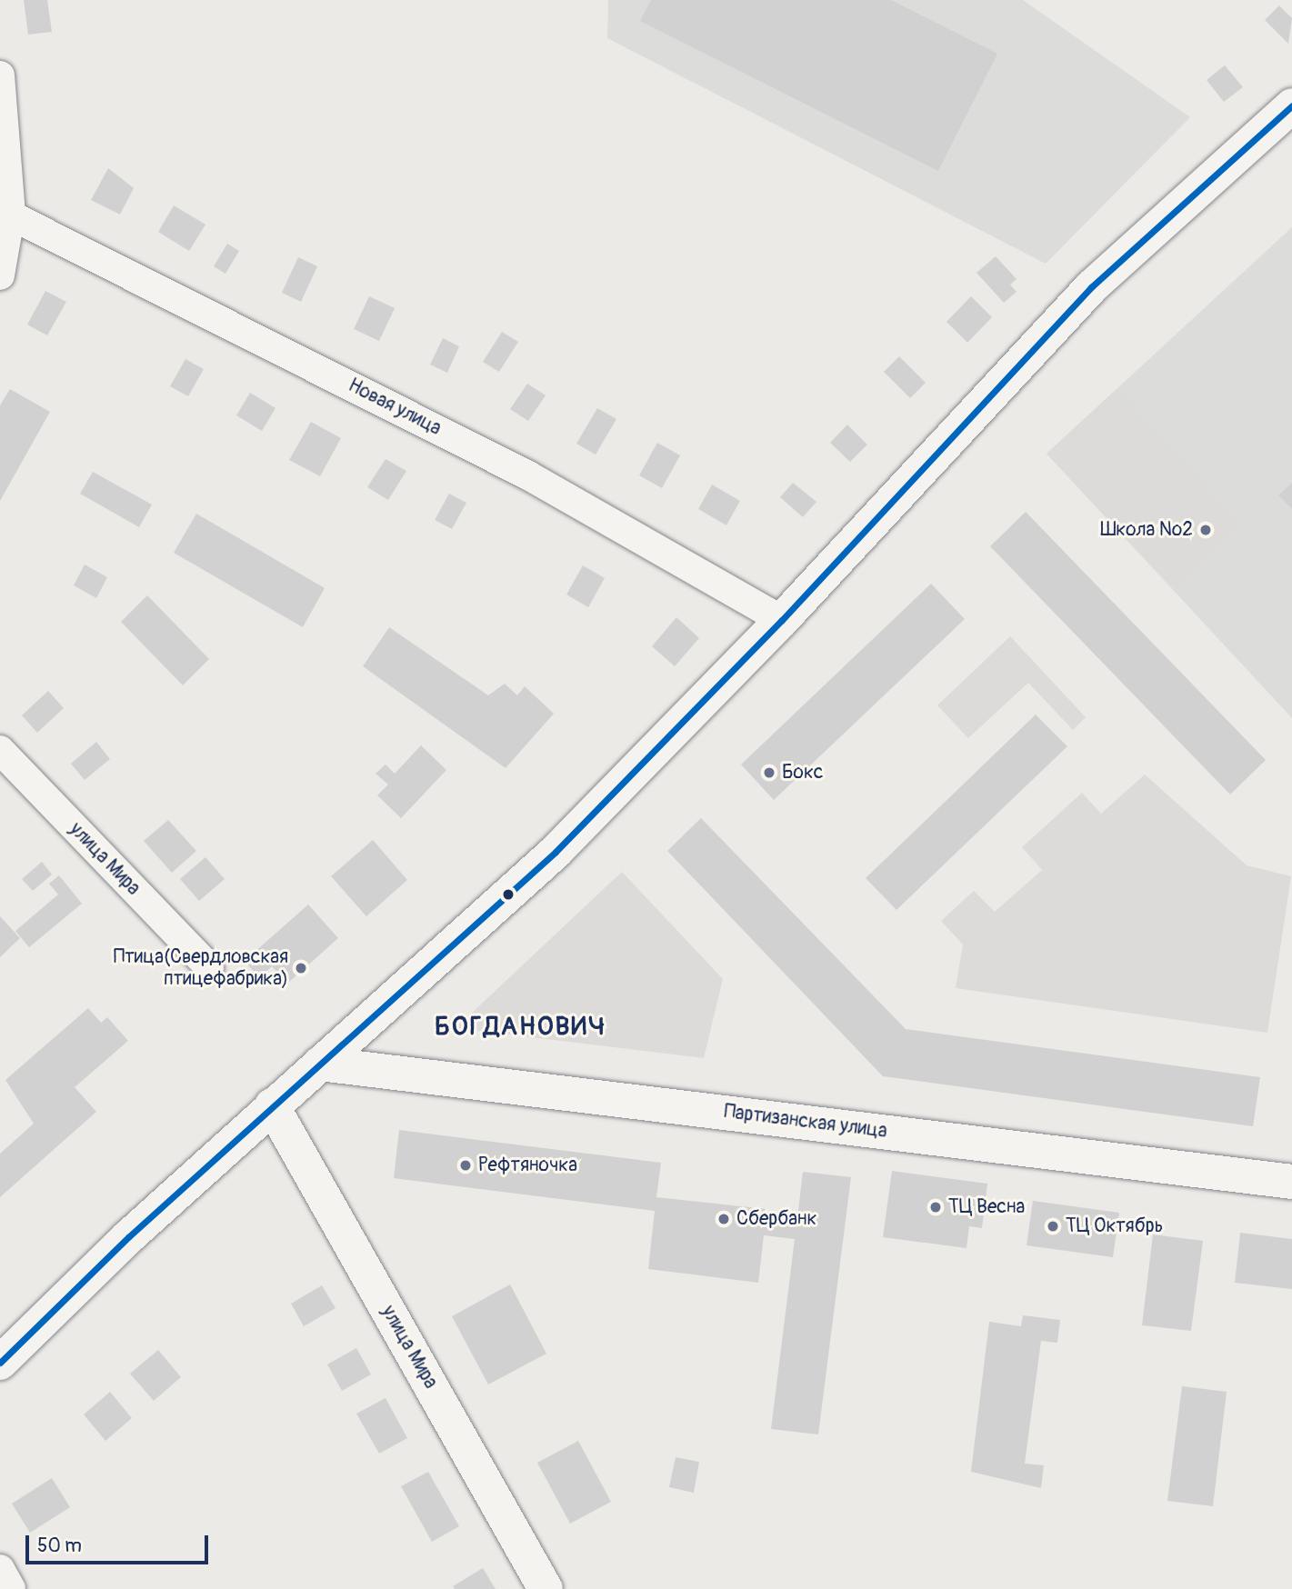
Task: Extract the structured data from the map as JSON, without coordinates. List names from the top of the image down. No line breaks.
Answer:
{"streets":{"main road":["улица Мира","Партизанская улица"],"street":["Новая улица"]},"districts":["БОГДАНОВИЧ"],"places":["Школа №2","Бокс","Птица(Свердловская птицефабрика)","Рефтяночка","ТЦ Весна","Сбербанк","ТЦ Октябрь"],"scale_bar":"50 m"}
